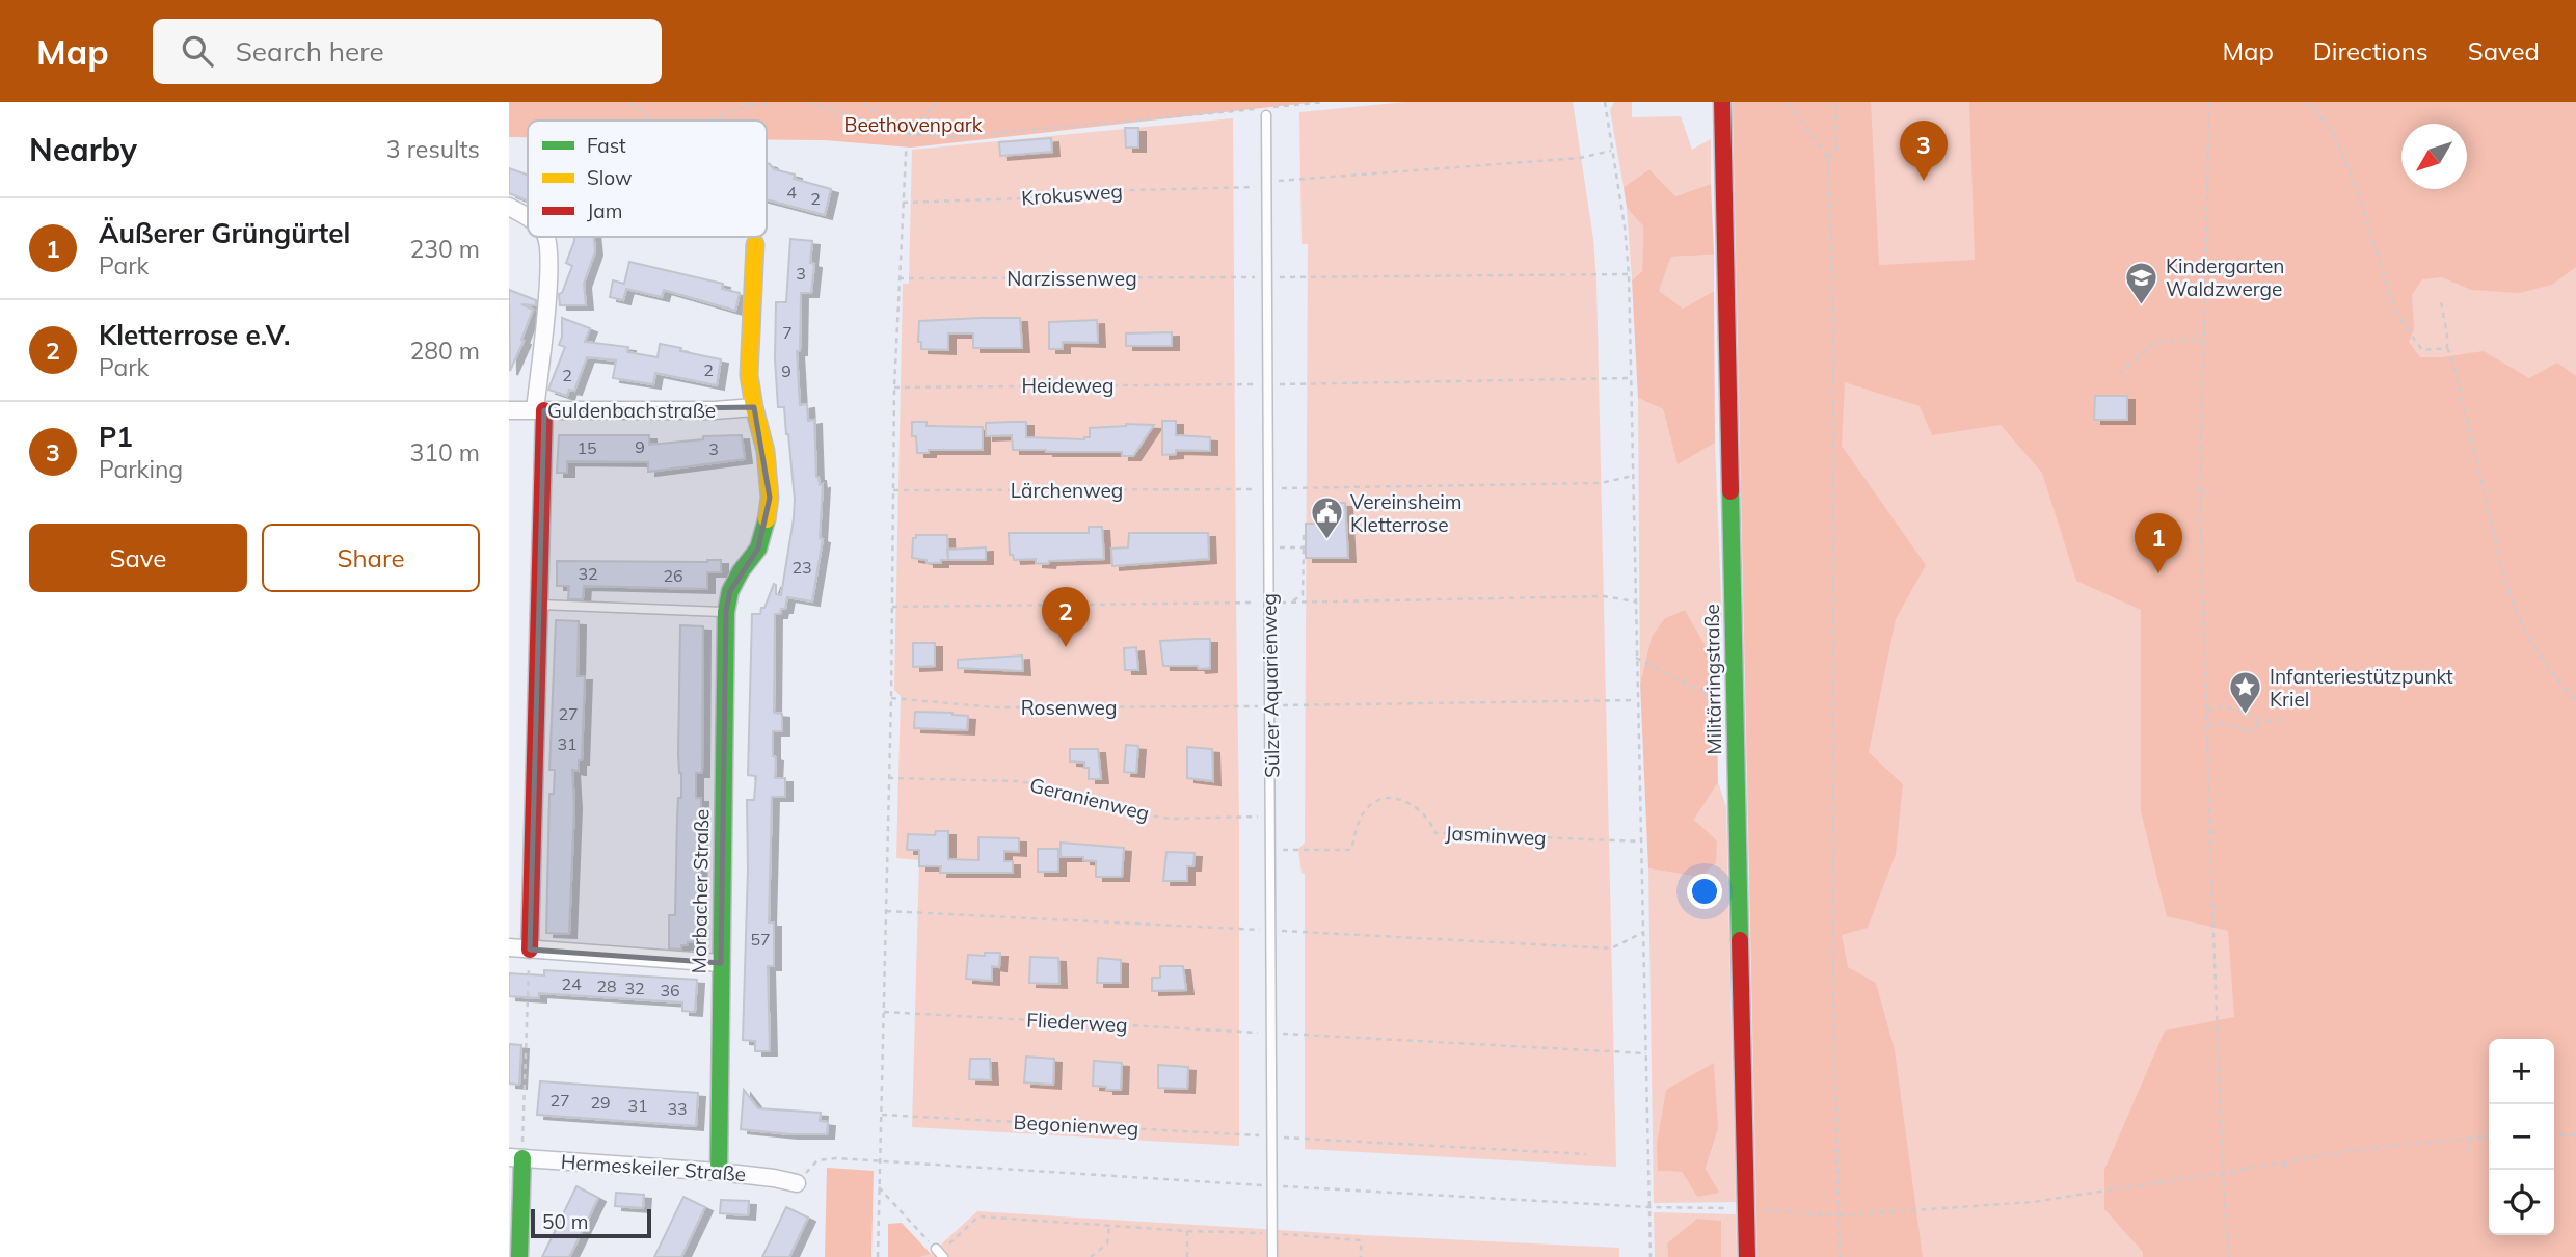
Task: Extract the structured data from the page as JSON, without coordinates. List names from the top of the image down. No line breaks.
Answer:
{"streets":{"street":["Guldenbachstraße","Militärringstraße","Morbacher Straße","Hermeskeiler Straße"],"lane":["Sülzer Aquarienweg"],"path":["Krokusweg","Narzissenweg","Heideweg","Lärchenweg","Rosenweg","Geranienweg","Jasminweg","Fliederweg","Begonienweg"]},"crossings":[["Krokusweg","Sülzer Aquarienweg"],["Guldenbachstraße","Morbacher Straße"],["Sülzer Aquarienweg","Geranienweg"],["Sülzer Aquarienweg","Jasminweg"],["Morbacher Straße","Hermeskeiler Straße"]],"parks":["Beethovenpark"],"places":{"school or university":["Kindergarten Waldzwerge"],"public building":["Vereinsheim Kletterrose"],"place":["Infanteriestützpunkt Kriel"]},"house_numbers":["4","2","3","7","2","9","2","9","15","3","23","32","26","27","31","57","24","28","32","36","27","29","31","33"],"legend":["Fast","Slow","Jam"],"scale_bar":"50 m","north":"bottom left","page":{"header":"Map","search":"Search here","nav":["Map","Directions","Saved"],"heading":["Nearby","3 results"],"pins":["3","1","2"],"list":[{"mark":"1","name":"Äußerer Grüngürtel","note":"Park","value":"230 m"},{"mark":"2","name":"Kletterrose e.V.","note":"Park","value":"280 m"},{"mark":"3","name":"P1","note":"Parking","value":"310 m"}],"buttons":["Save","Share"],"map_buttons":["+","−"],"scale":"50 m"}}
